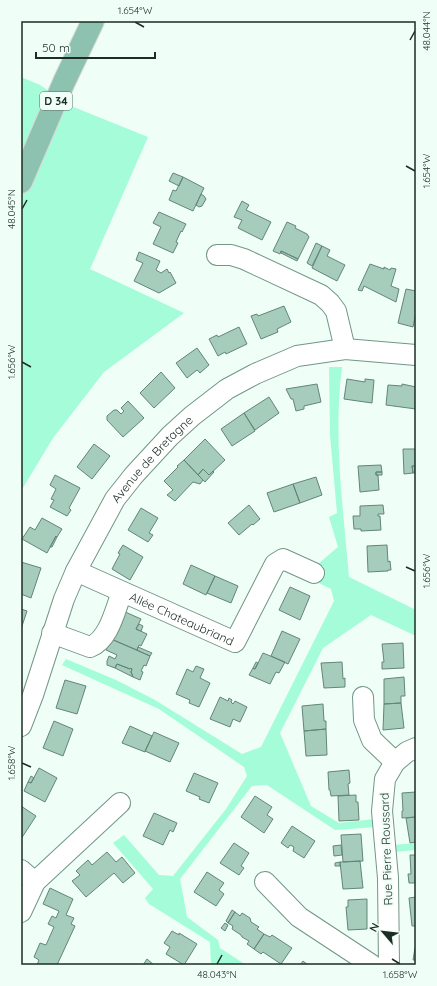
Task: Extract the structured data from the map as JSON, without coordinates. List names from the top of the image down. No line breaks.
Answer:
{"streets":{"main road":["D 34"],"street":["Avenue de Bretagne","Allée Chateaubriand","Rue Pierre Roussard"]},"crossings":[["Avenue de Bretagne","Allée Chateaubriand"]],"scale_bar":"50 m","north":"top left","coordinates":["1.654°W","48.044°N","48.045°N","1.656°W","1.658°W","48.043°N"]}
